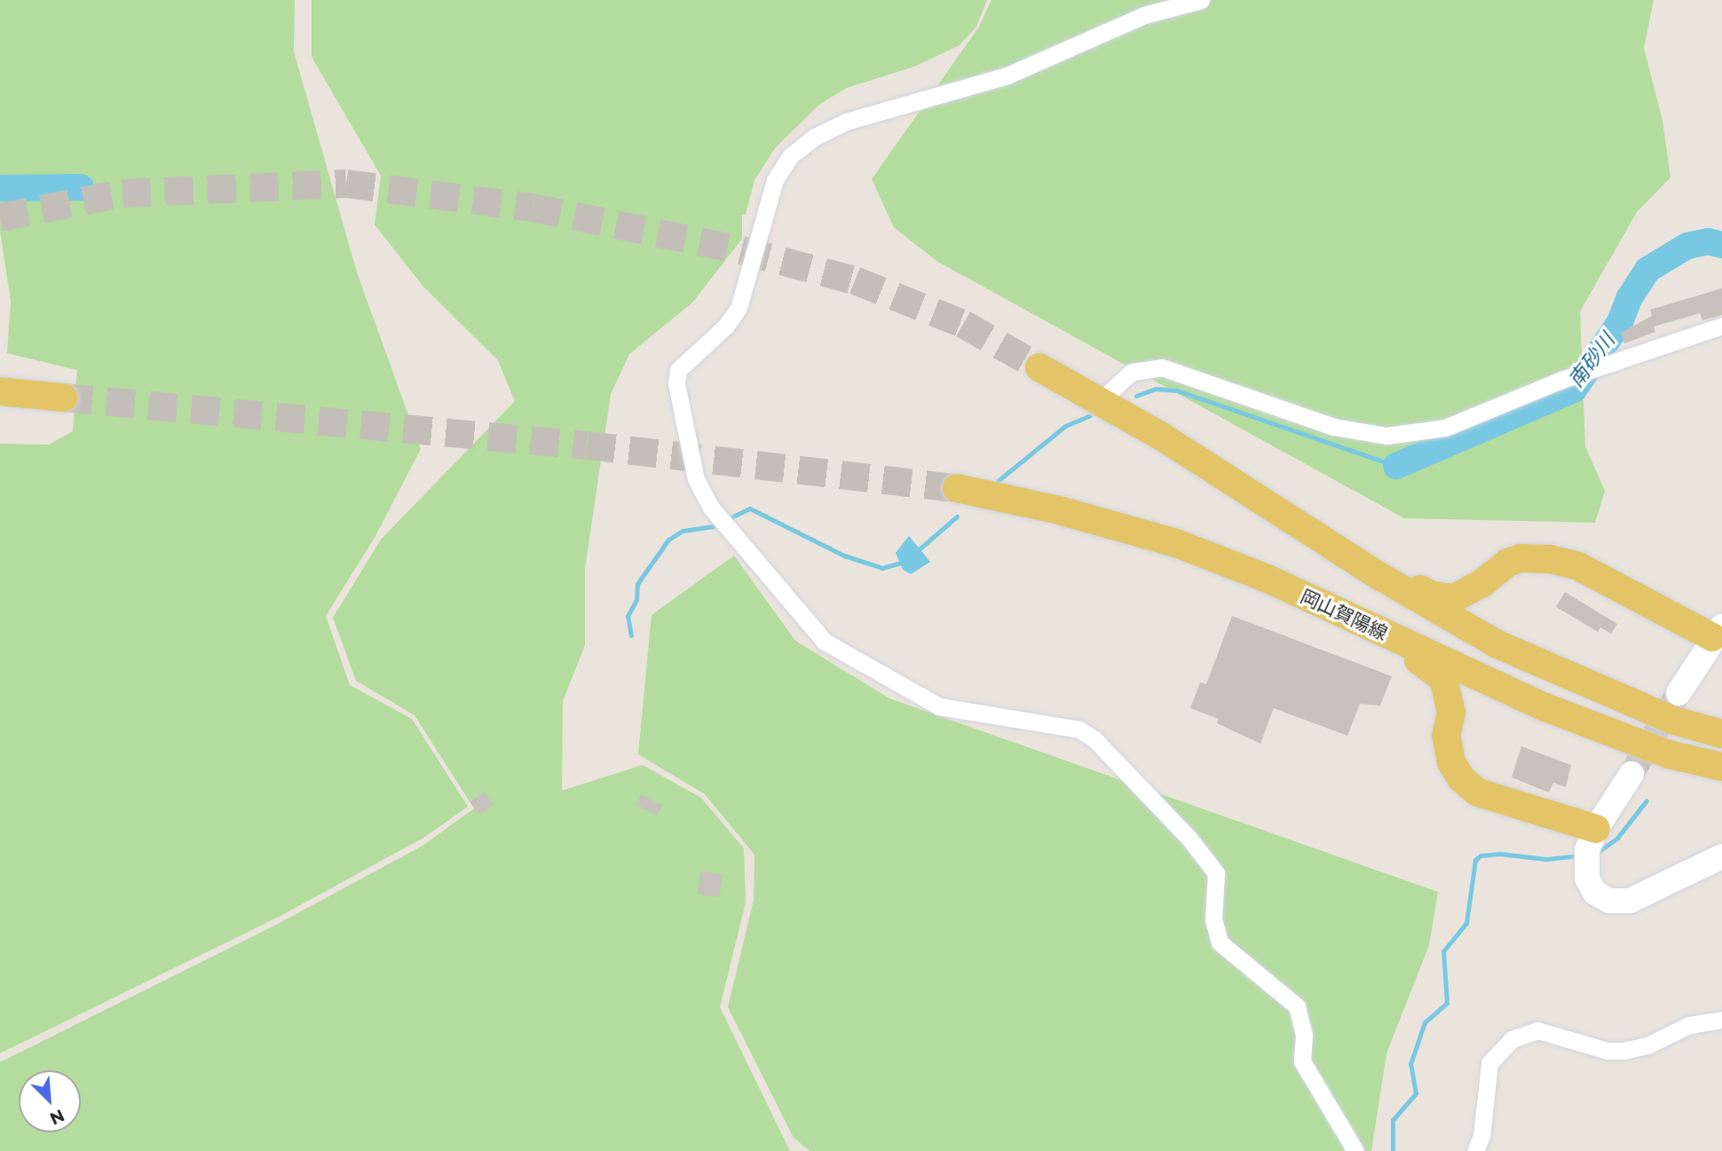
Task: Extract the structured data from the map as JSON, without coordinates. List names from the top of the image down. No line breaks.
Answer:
{"streets":{"main road":["岡山賀陽線"]},"water":["南砂川"],"north":"bottom right"}
